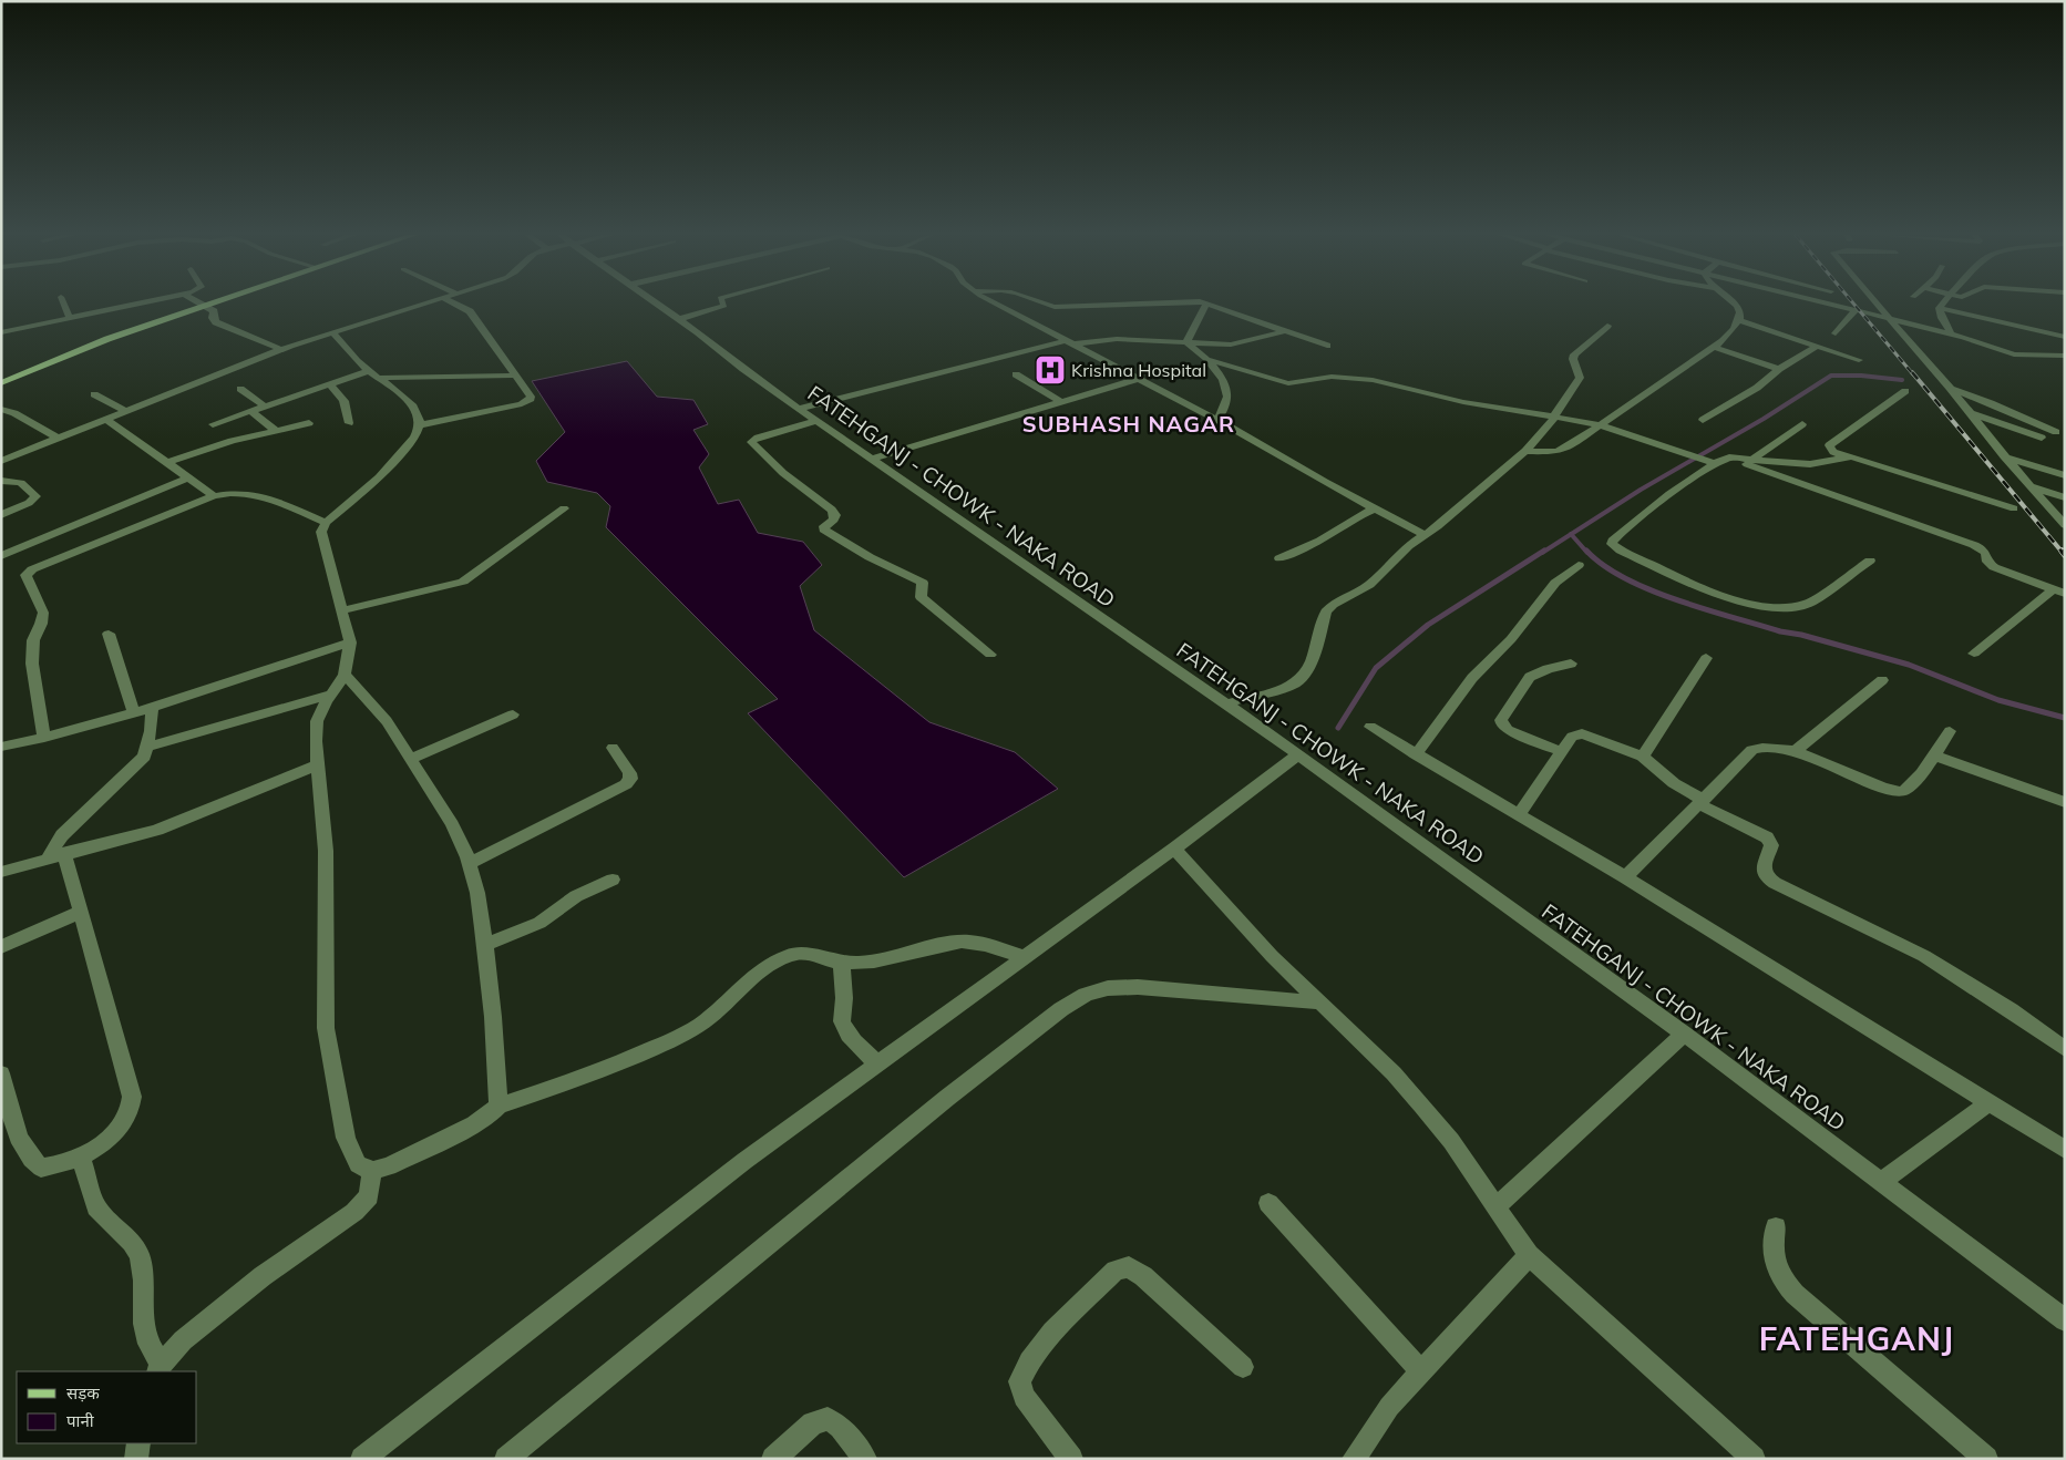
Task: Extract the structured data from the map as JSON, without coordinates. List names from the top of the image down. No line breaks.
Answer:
{"streets":{"street":["FATEHGANJ - CHOWK - NAKA ROAD"]},"districts":["SUBHASH NAGAR","FATEHGANJ"],"places":{"hospital":["Krishna Hospital"]},"legend":["सड़क","पानी"]}
